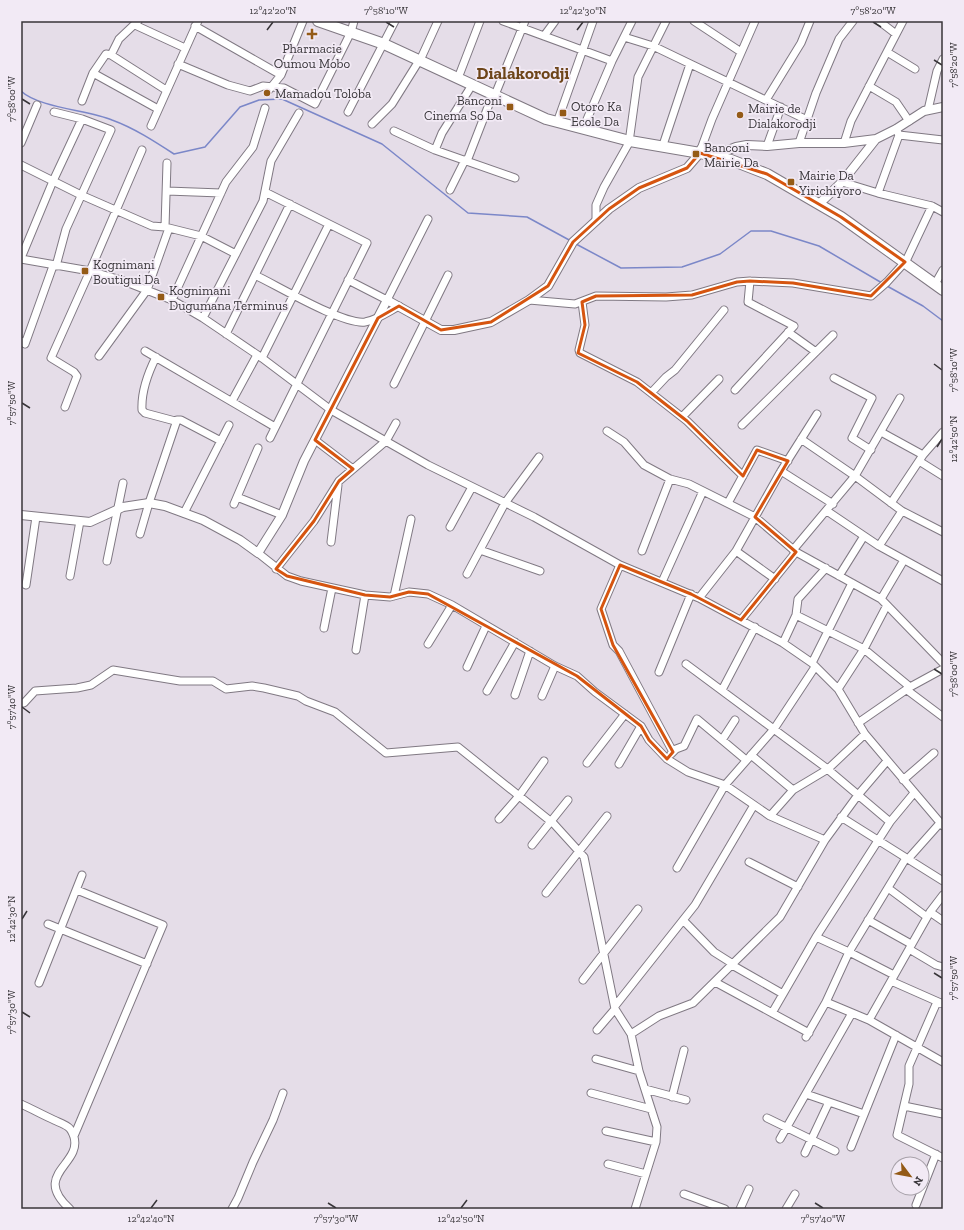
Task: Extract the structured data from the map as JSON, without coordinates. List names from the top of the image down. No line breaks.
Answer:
{"districts":["Dialakorodji"],"places":{"health":["Pharmacie Oumou Mobo"],"other":["Mamadou Toloba","Mairie de Dialakorodji"],"transit":["Banconi Cinema So Da","Otoro Ka Ecole Da","Banconi Mairie Da","Mairie Da Yirichiyoro","Kognimani Boutigui Da","Kognimani Dugumana Terminus"]},"north":"bottom right","coordinates":["12°42'20\"N","7°58'10\"W","12°42'30\"N","7°58'20\"W","7°58'00\"W","7°57'50\"W","12°42'50\"N","7°57'40\"W","7°57'30\"W","12°42'40\"N"]}
